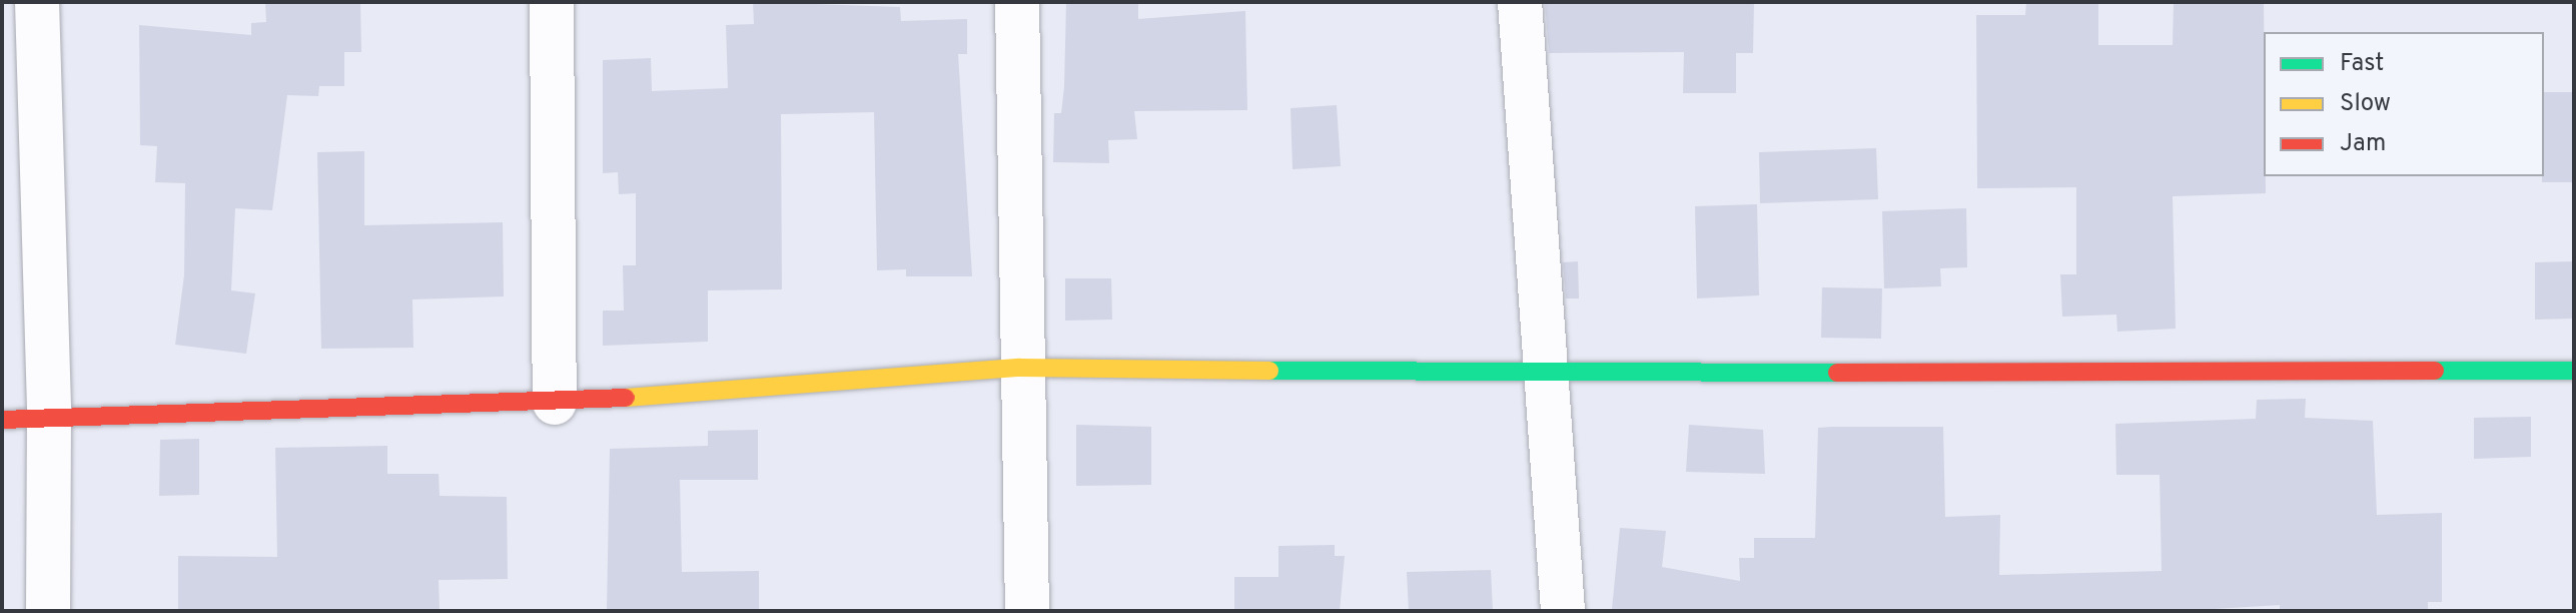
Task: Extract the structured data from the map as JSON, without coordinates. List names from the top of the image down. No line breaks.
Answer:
{"legend":["Fast","Slow","Jam"]}
